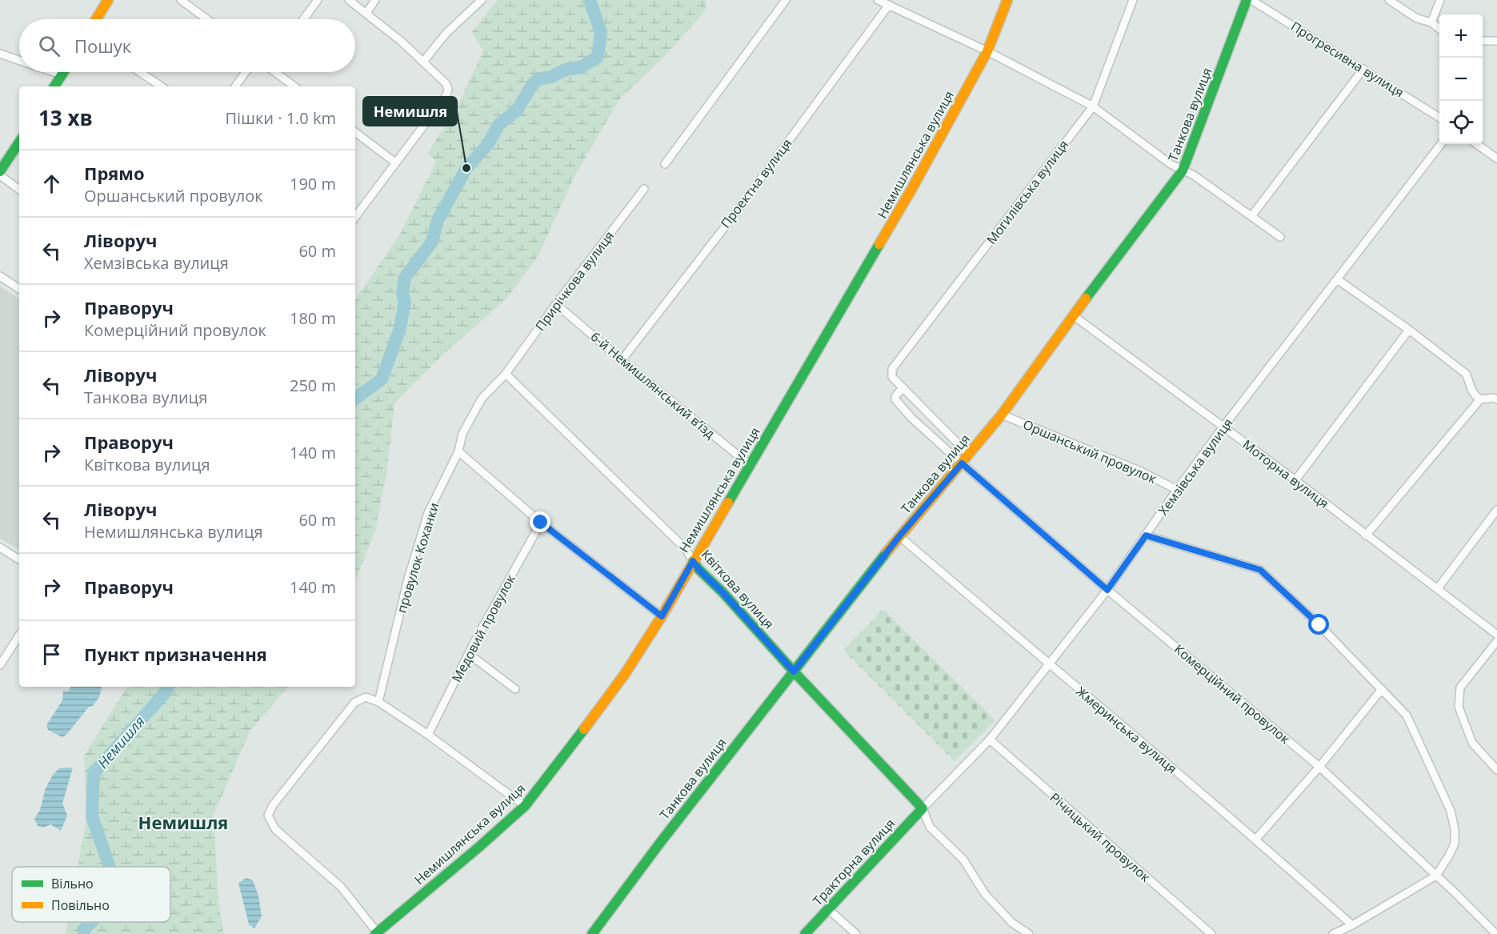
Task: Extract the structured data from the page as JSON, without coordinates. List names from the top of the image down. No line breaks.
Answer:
{"streets":{"street":["Прогресивна вулиця","Танкова вулиця","Немишлянська вулиця","Проектна вулиця","Могилівська вулиця","Прирічкова вулиця","6-й Немишлянський в’їзд","Оршанський провулок","Хемзівська вулиця","Моторна вулиця","провулок Коханки","Квіткова вулиця","Медовий провулок","Комерційний провулок","Жмеринська вулиця","Річицький провулок","Тракторна вулиця"]},"crossings":[["Танкова вулиця","Оршанський провулок"],["Танкова вулиця","Моторна вулиця"],["Танкова вулиця","Квіткова вулиця"],["Танкова вулиця","Комерційний провулок"],["Танкова вулиця","Жмеринська вулиця"],["Немишлянська вулиця","6-й Немишлянський в’їзд"],["Немишлянська вулиця","Квіткова вулиця"],["Проектна вулиця","6-й Немишлянський в’їзд"],["Могилівська вулиця","Комерційний провулок"],["Прирічкова вулиця","6-й Немишлянський в’їзд"],["Прирічкова вулиця","провулок Коханки"],["Прирічкова вулиця","Квіткова вулиця"],["Оршанський провулок","Хемзівська вулиця"],["Хемзівська вулиця","Моторна вулиця"],["Хемзівська вулиця","Квіткова вулиця"],["Хемзівська вулиця","Комерційний провулок"],["Хемзівська вулиця","Жмеринська вулиця"],["Хемзівська вулиця","Річицький провулок"],["Хемзівська вулиця","Тракторна вулиця"],["провулок Коханки","Квіткова вулиця"],["Квіткова вулиця","Тракторна вулиця"]],"districts":["Немишля"],"water":["Немишля"],"places":["Немишля"],"legend":["Вільно","Повільно"],"page":{"map_buttons":["+","−"],"search":"Пошук","heading":["13 хв","Пішки · 1.0 km"],"list":[["Прямо","Оршанський провулок","190 m"],["Ліворуч","Хемзівська вулиця","60 m"],["Праворуч","Комерційний провулок","180 m"],["Ліворуч","Танкова вулиця","250 m"],["Праворуч","Квіткова вулиця","140 m"],["Ліворуч","Немишлянська вулиця","60 m"],["Праворуч","140 m"],"Пункт призначення"]}}
